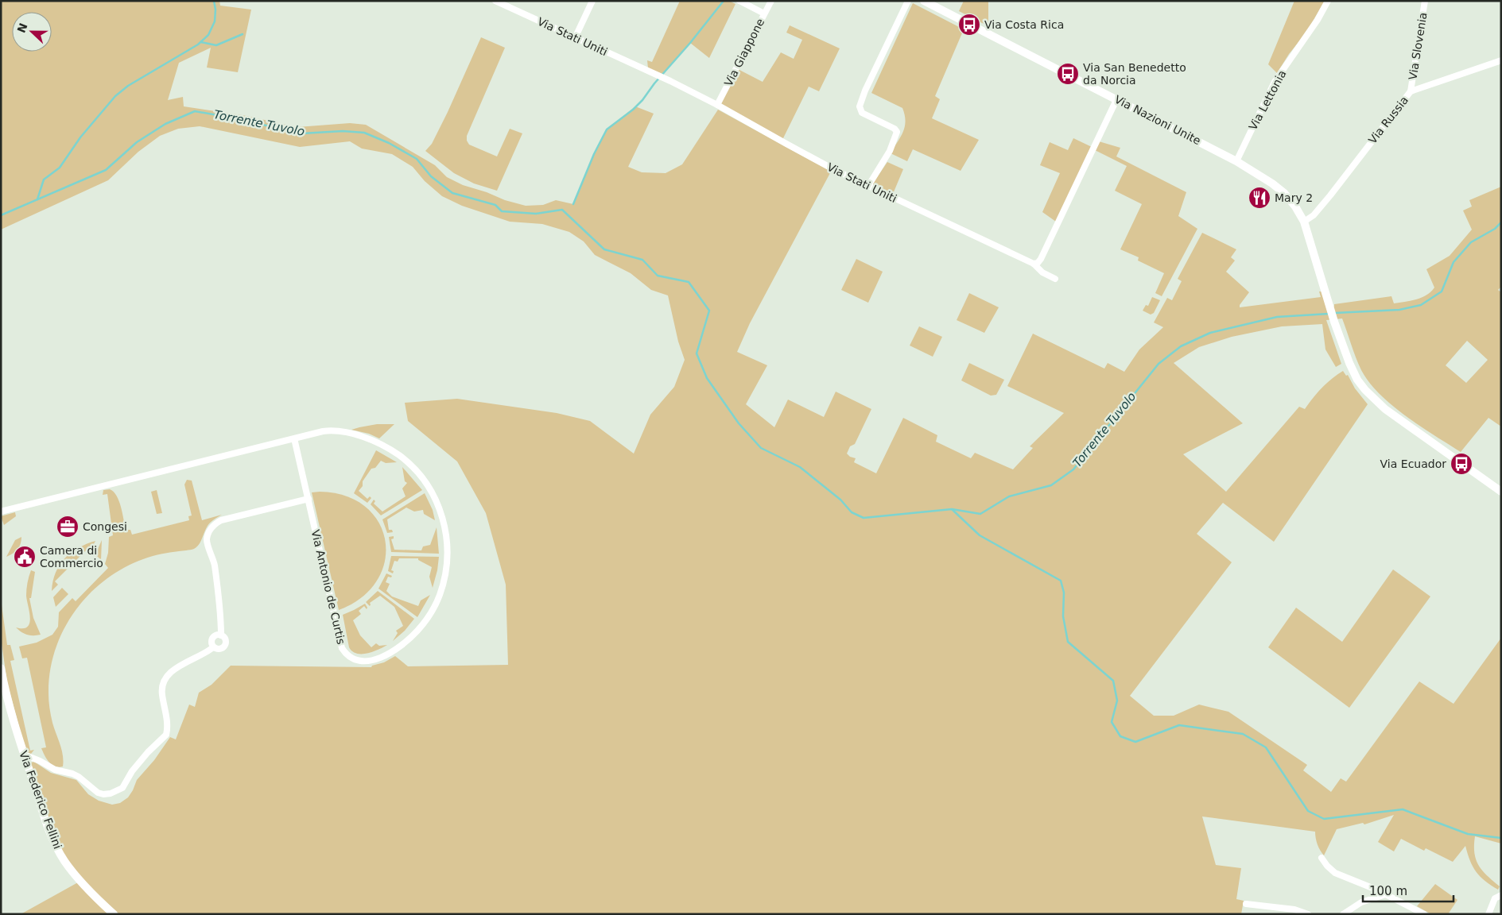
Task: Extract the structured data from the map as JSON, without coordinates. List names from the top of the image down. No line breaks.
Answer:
{"streets":{"street":["Via Stati Uniti","Via Slovenia","Via Giappone","Via Lettonia","Via Nazioni Unite","Via Russia","Via Antonio de Curtis","Via Federico Fellini"]},"crossings":[["Via Stati Uniti","Via Giappone"],["Via Slovenia","Via Russia"],["Via Lettonia","Via Nazioni Unite"],["Via Nazioni Unite","Via Russia"]],"water":["Torrente Tuvolo"],"places":{"bus stop":["Via Costa Rica","Via San Benedetto da Norcia","Via Ecuador"],"restaurant":["Mary 2"],"office":["Congesi"],"public building":["Camera di Commercio"]},"scale_bar":"100 m","north":"left"}
